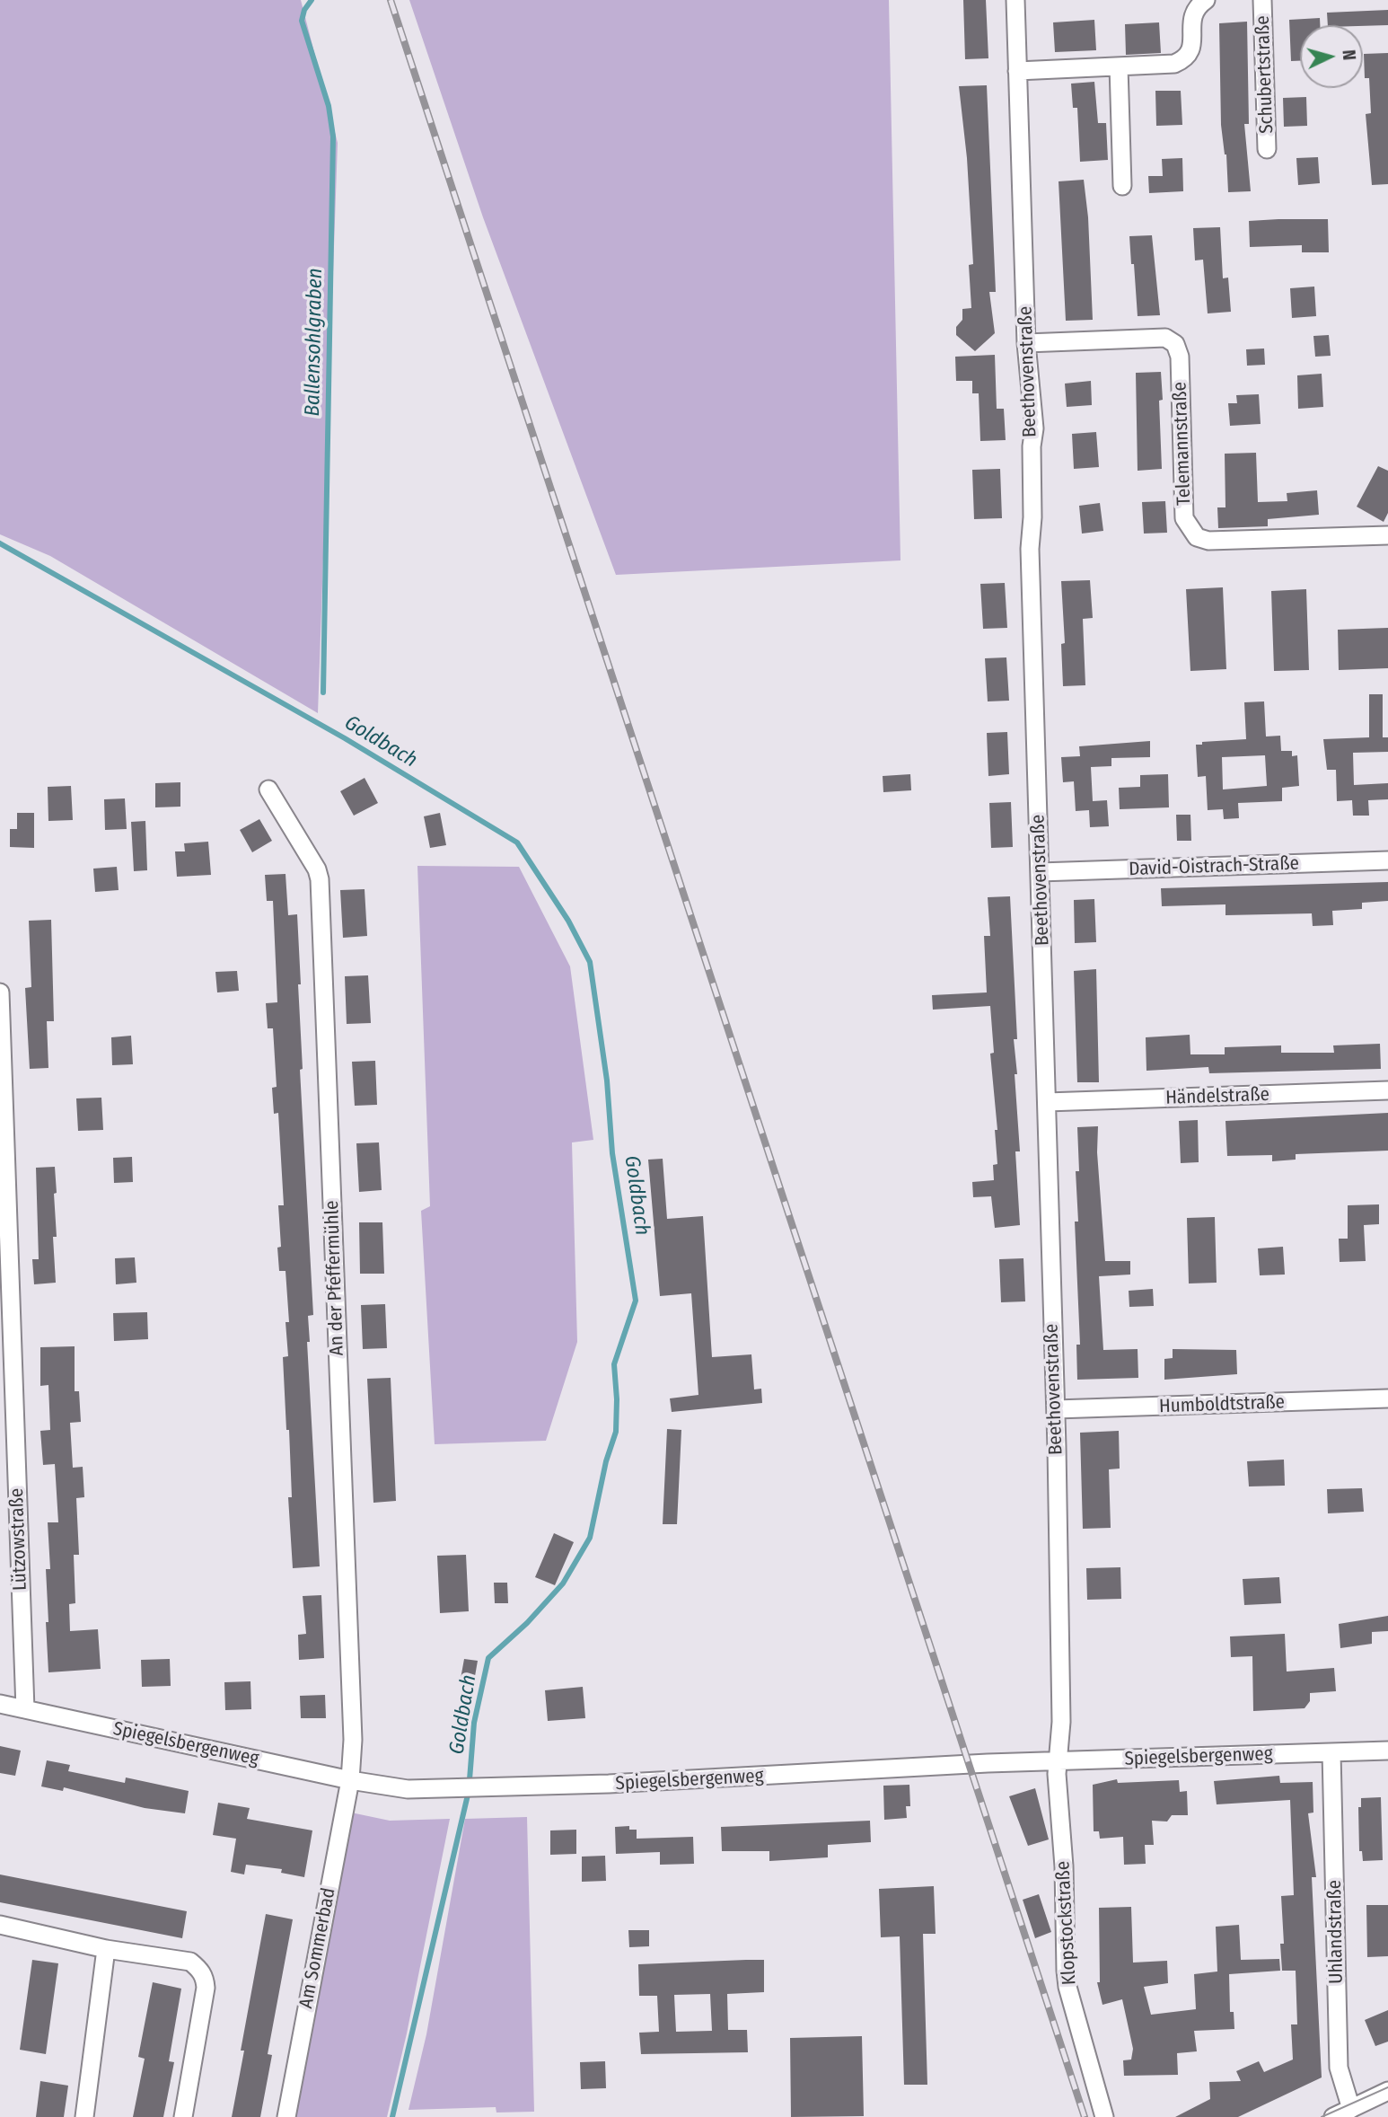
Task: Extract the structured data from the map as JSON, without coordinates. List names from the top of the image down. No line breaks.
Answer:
{"streets":{"street":["Schubertstraße","Beethovenstraße","Telemannstraße","David-Oistrach-Straße","Händelstraße","An der Pfeffermühle","Humboldtstraße","Lützowstraße","Spiegelsbergenweg","Klopstockstraße","Uhlandstraße","Am Sommerbad"]},"crossings":[["Beethovenstraße","Telemannstraße"],["Beethovenstraße","David-Oistrach-Straße"],["Beethovenstraße","Händelstraße"],["Beethovenstraße","Humboldtstraße"],["Beethovenstraße","Spiegelsbergenweg"],["Beethovenstraße","Klopstockstraße"],["An der Pfeffermühle","Spiegelsbergenweg"],["An der Pfeffermühle","Am Sommerbad"],["Lützowstraße","Spiegelsbergenweg"],["Spiegelsbergenweg","Klopstockstraße"],["Spiegelsbergenweg","Uhlandstraße"],["Spiegelsbergenweg","Am Sommerbad"]],"water":["Ballensohlgraben","Goldbach"],"north":"right"}
